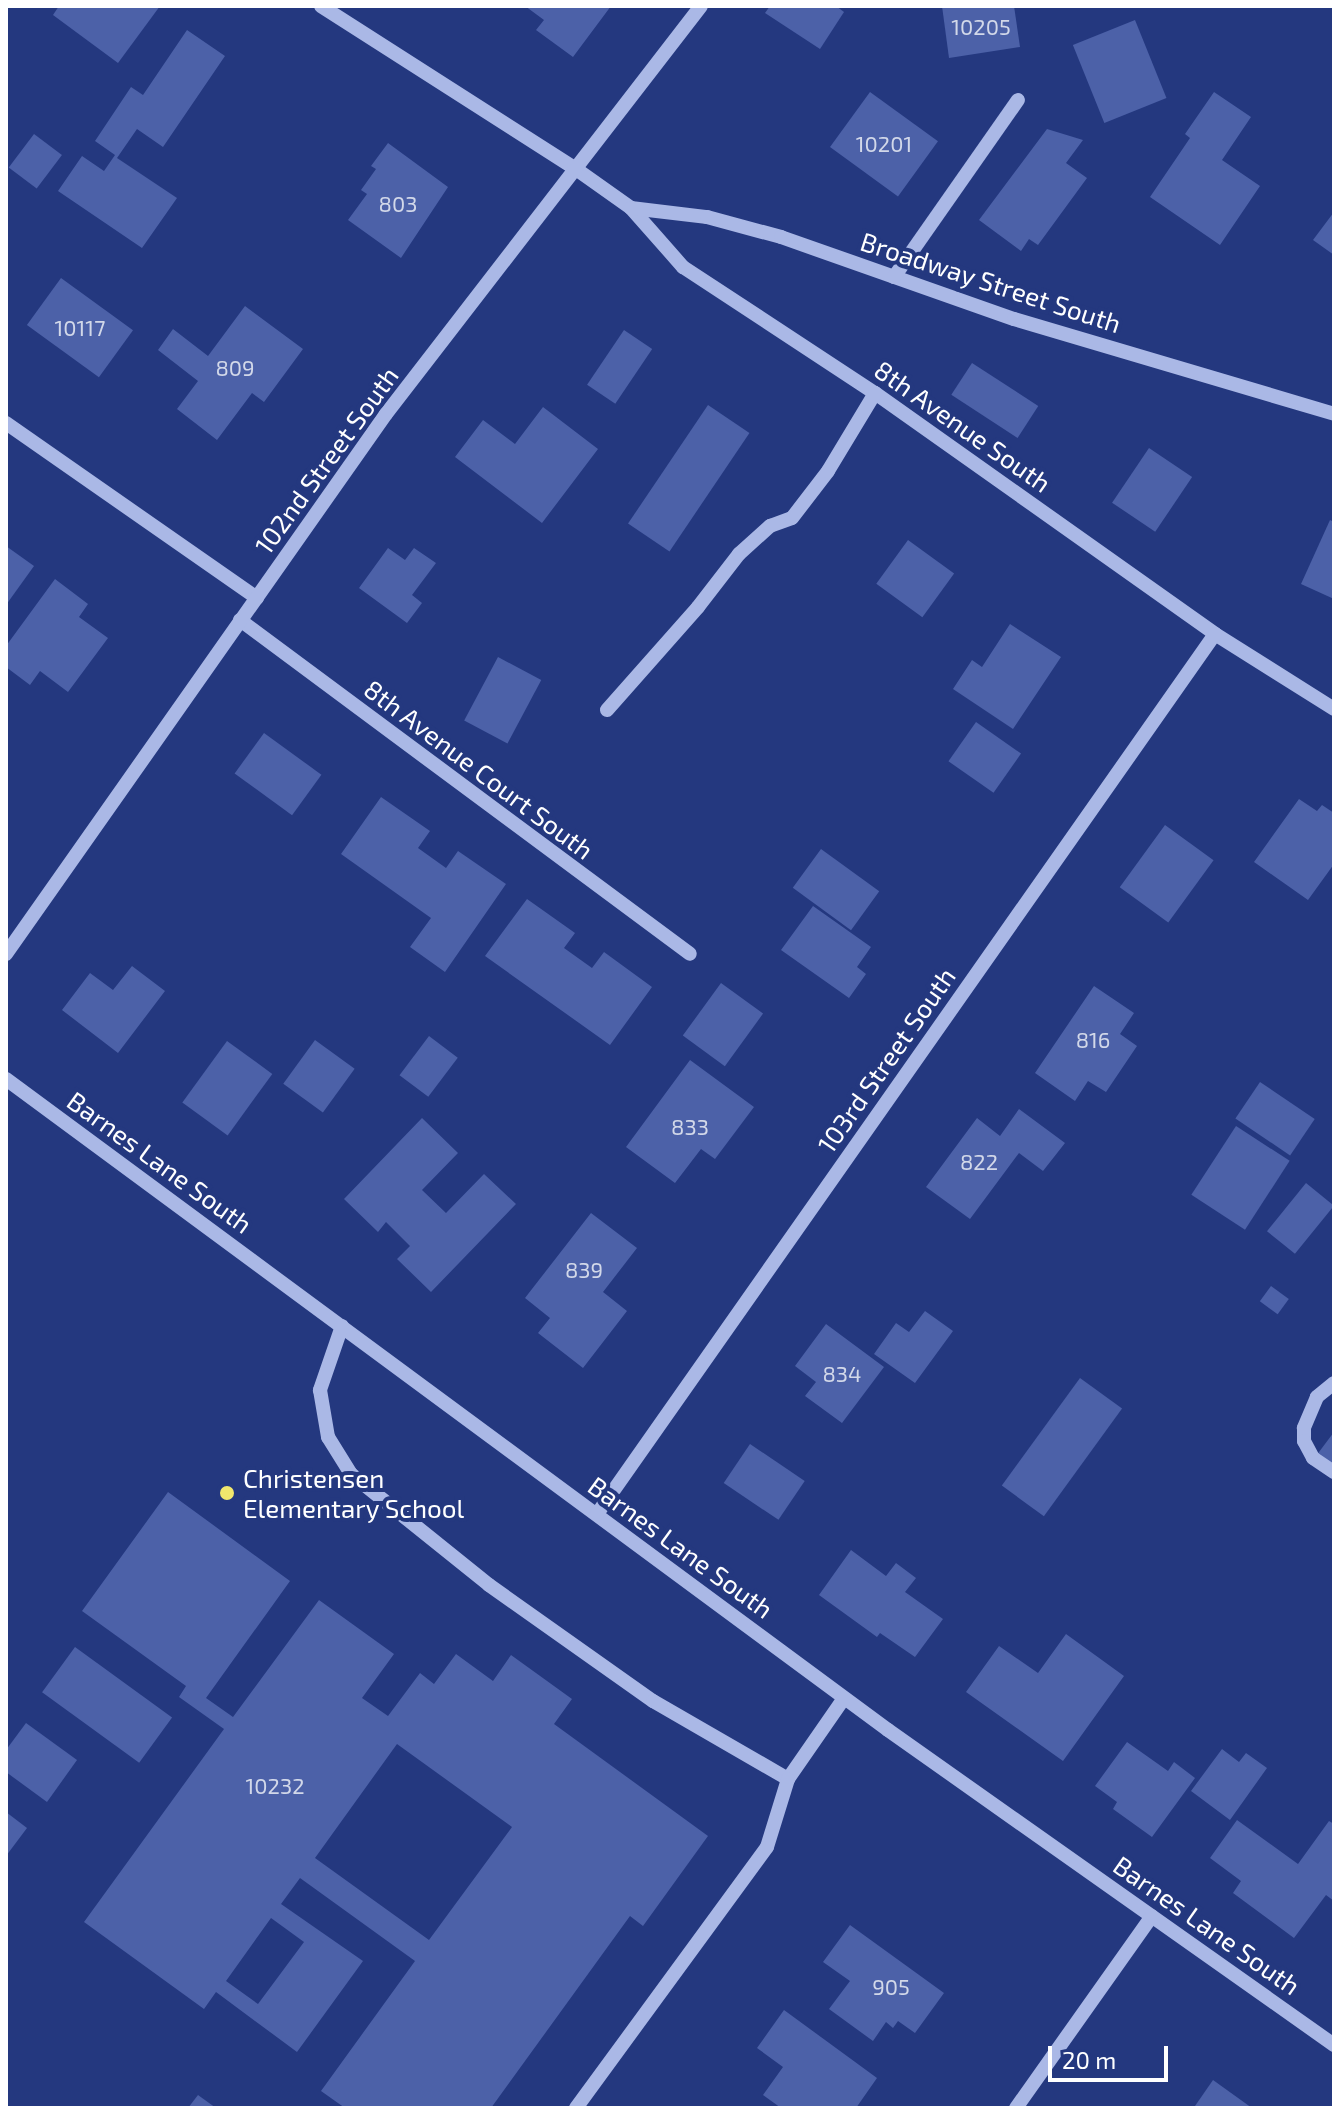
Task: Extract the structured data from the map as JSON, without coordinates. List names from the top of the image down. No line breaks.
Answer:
{"streets":{"street":["Broadway Street South","8th Avenue South","102nd Street South","8th Avenue Court South","103rd Street South","Barnes Lane South"]},"crossings":[["Broadway Street South","8th Avenue South"],["8th Avenue South","102nd Street South"],["8th Avenue South","103rd Street South"],["102nd Street South","8th Avenue Court South"],["103rd Street South","Barnes Lane South"]],"places":["Christensen Elementary School"],"house_numbers":["10205","10201","803","10117","809","816","833","822","839","834","10232","905"],"scale_bar":"20 m"}
